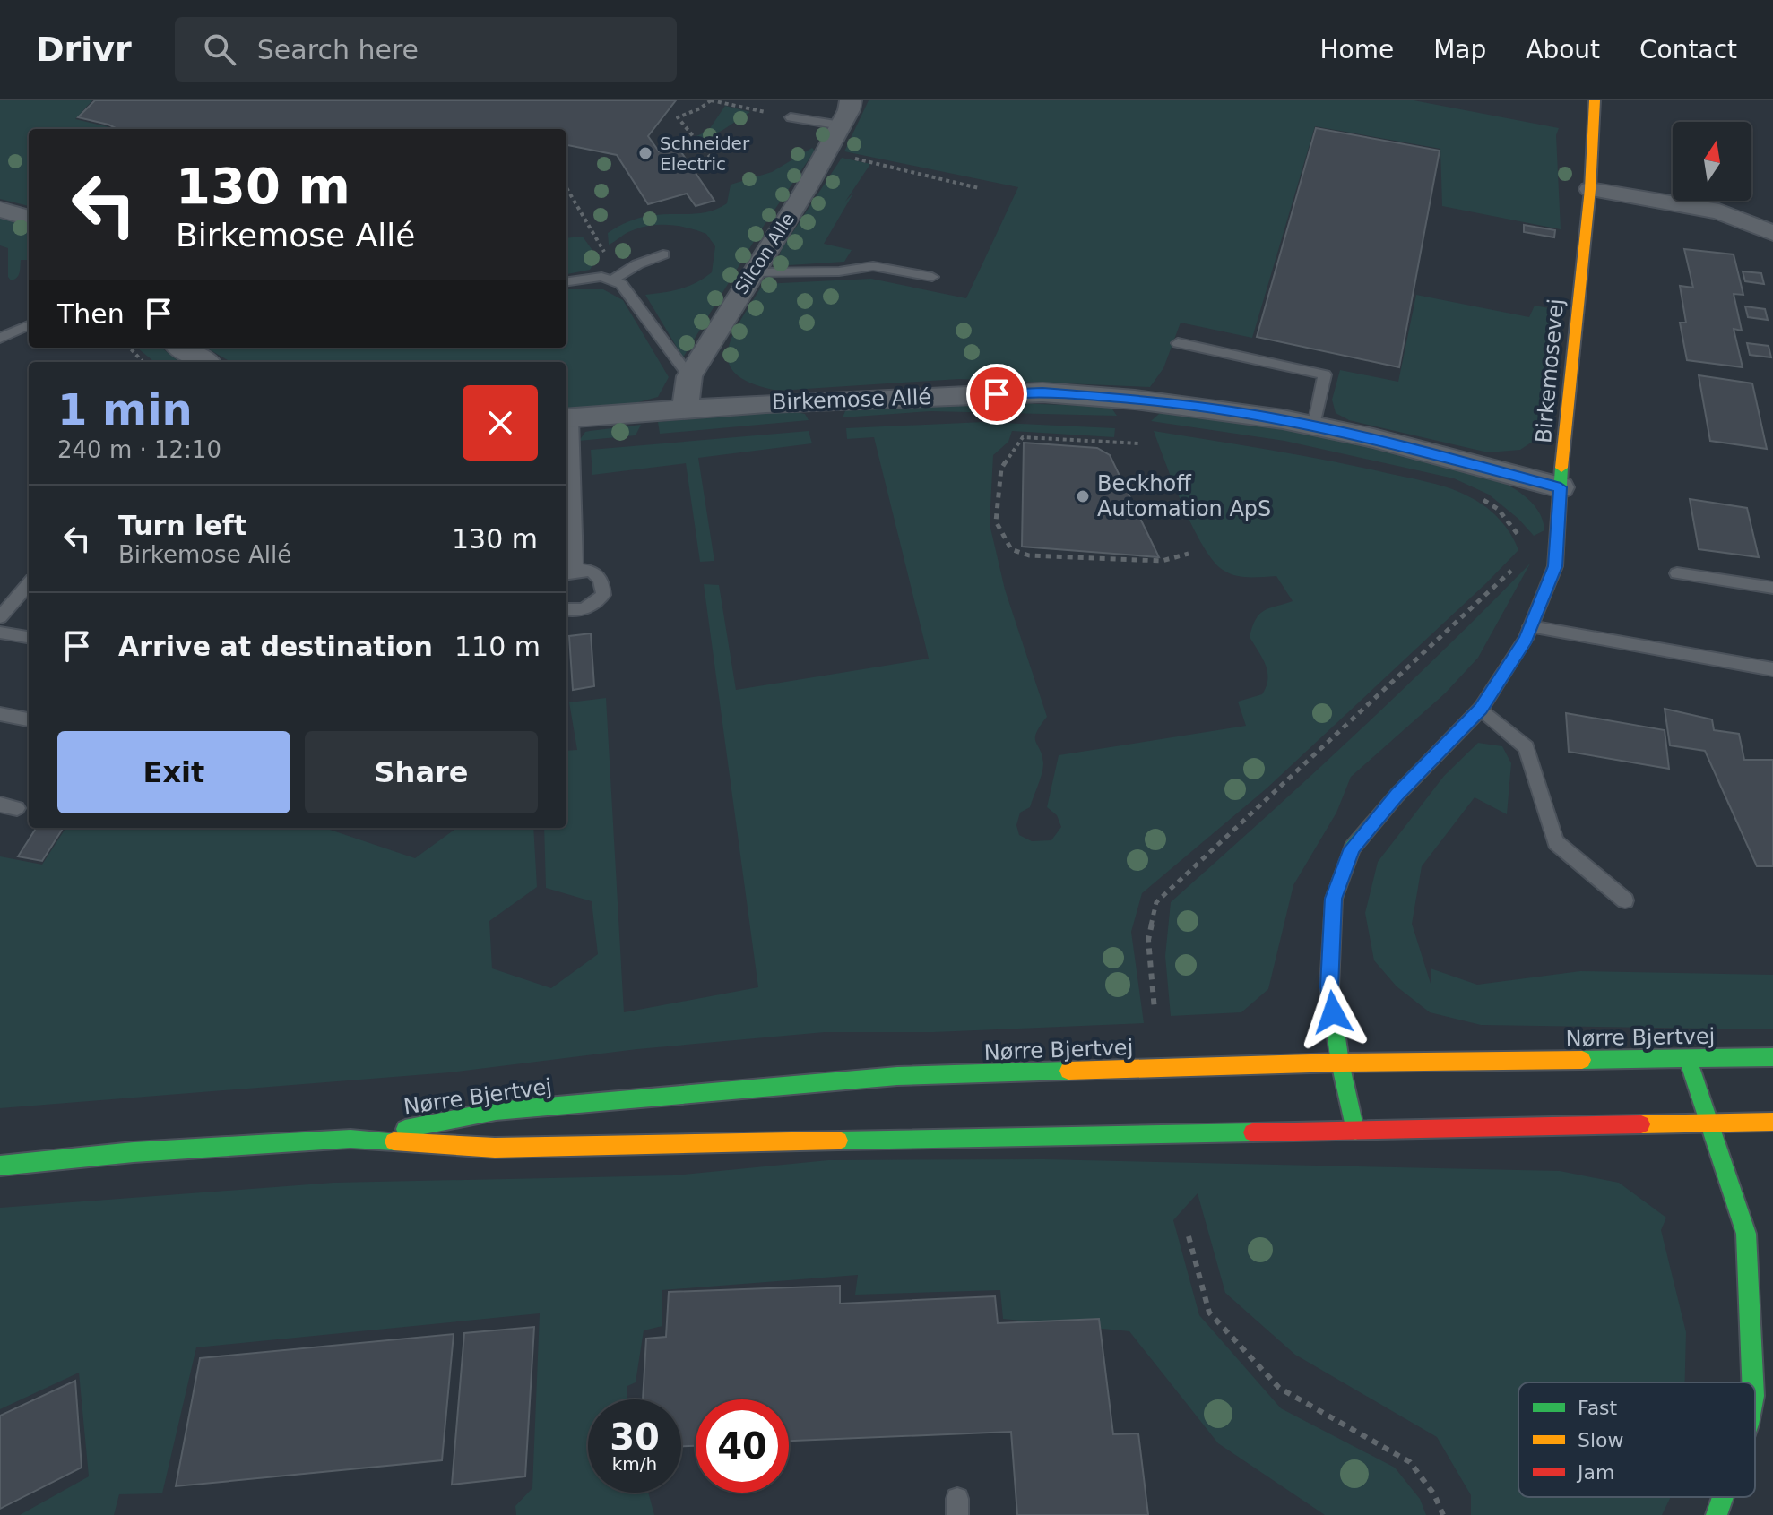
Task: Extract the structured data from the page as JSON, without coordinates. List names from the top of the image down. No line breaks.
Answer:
{"streets":{"main road":["Birkemosevej","Nørre Bjertvej"],"street":["Silcon Alle","Birkemose Allé"]},"crossings":[["Silcon Alle","Birkemose Allé"],["Birkemosevej","Birkemose Allé"],["Birkemosevej","Nørre Bjertvej"]],"places":["Schneider Electric","Beckhoff Automation ApS"],"legend":["Fast","Slow","Jam"],"north":"top","page":{"header":"Drivr","search":"Search here","nav":["Home","Map","About","Contact"],"turn":["130 m","Birkemose Allé"],"then":"Then","heading":["1 min","240 m · 12:10"],"list":[{"name":"Turn left","note":"Birkemose Allé","value":"130 m"},{"name":"Arrive at destination","value":"110 m"}],"buttons":["Exit","Share"],"speed":"30 km/h","limit":"40"}}
